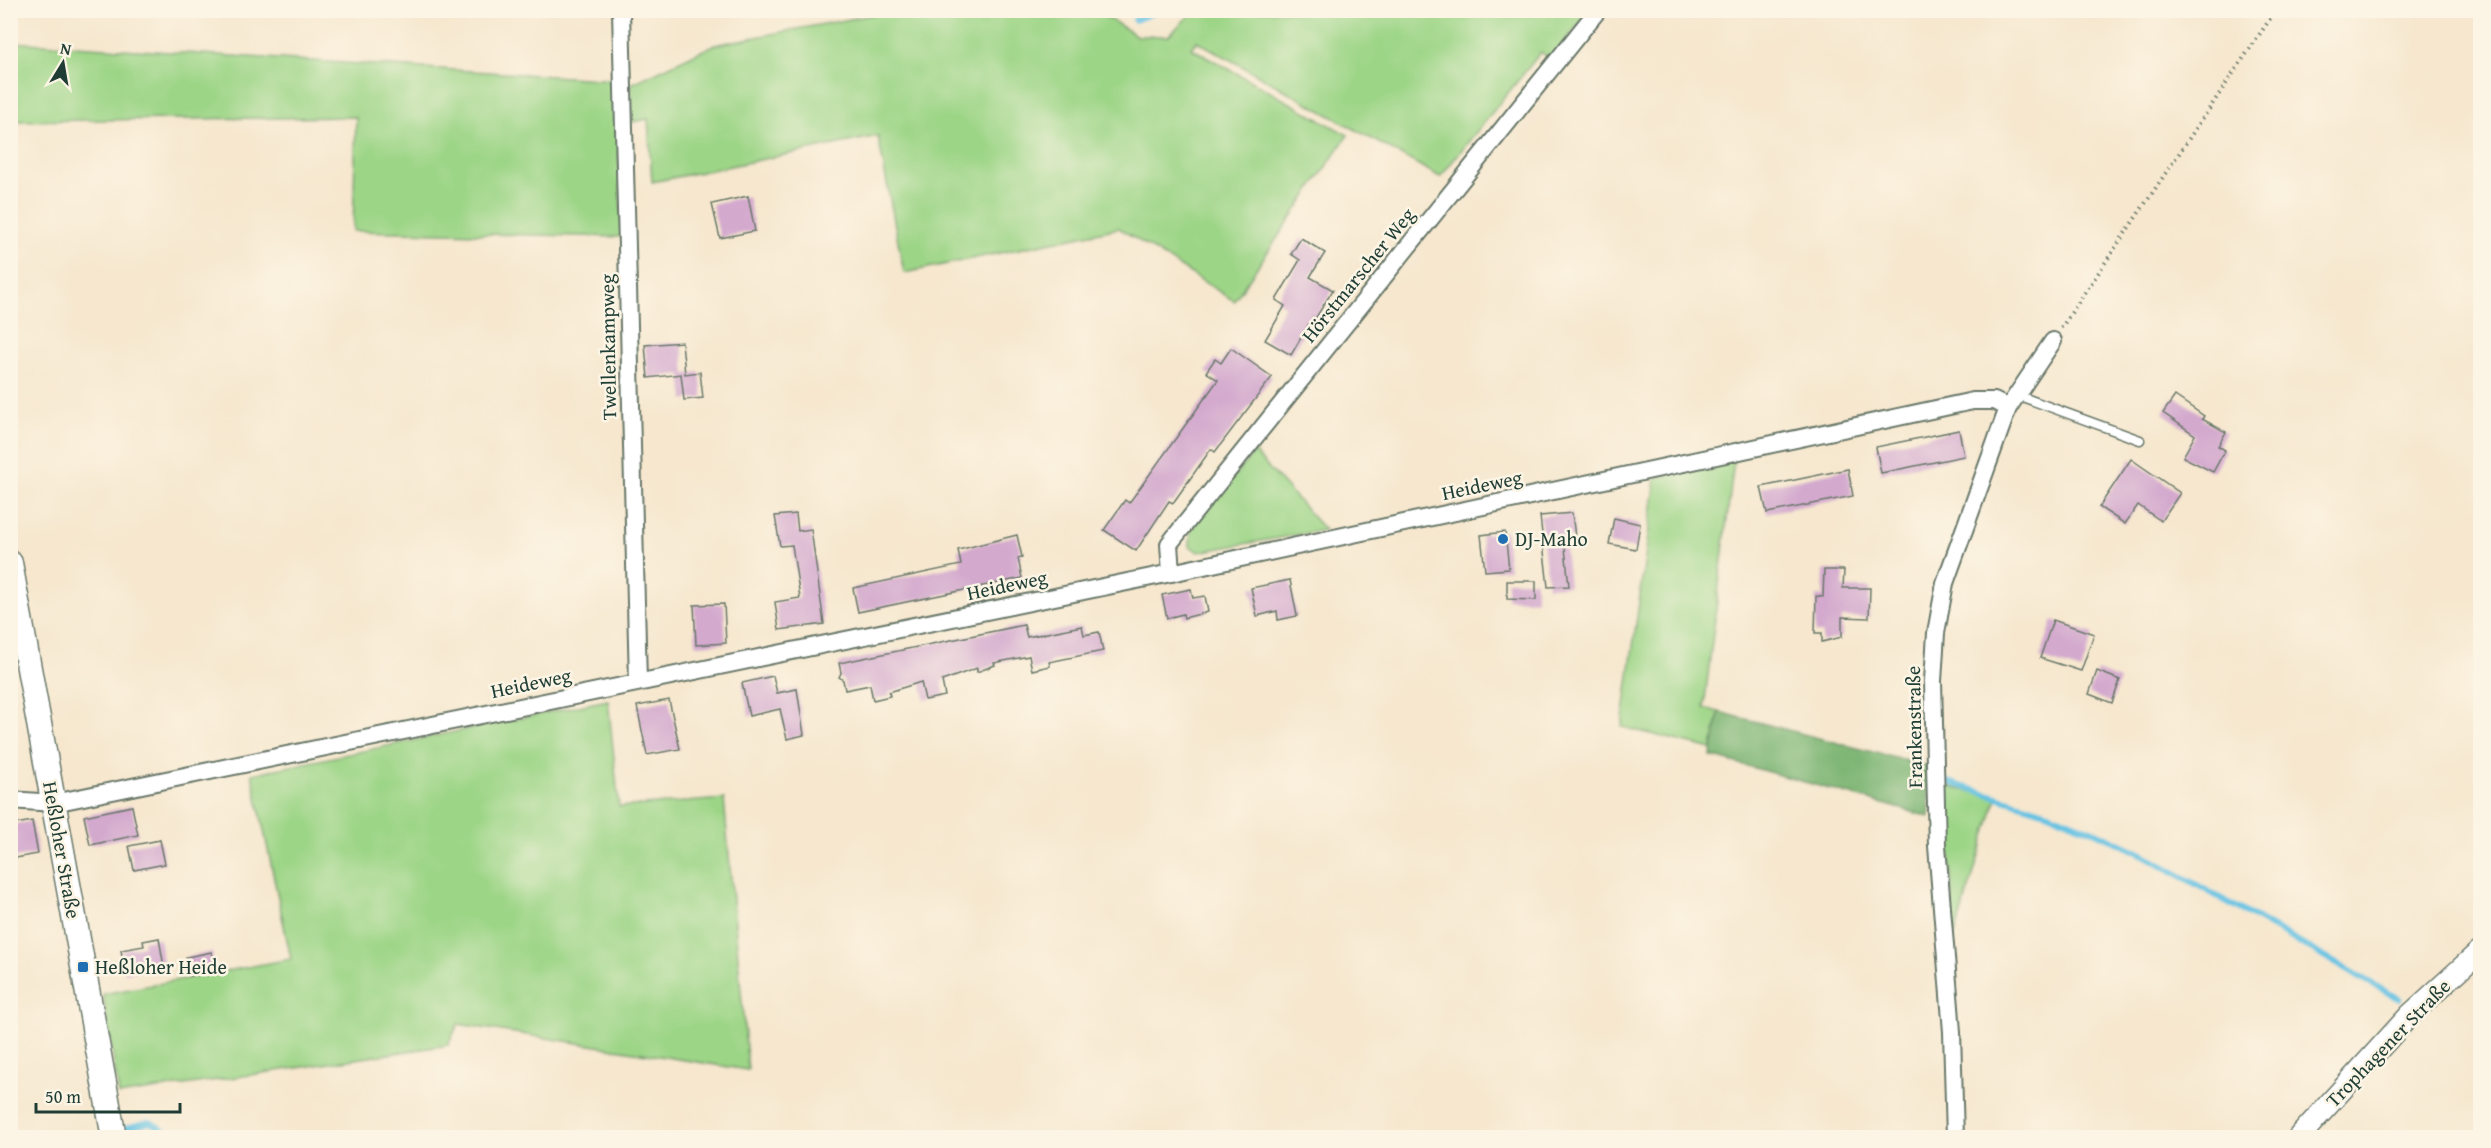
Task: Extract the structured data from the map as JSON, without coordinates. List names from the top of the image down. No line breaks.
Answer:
{"streets":{"main road":["Heßloher Straße"],"street":["Hörstmarscher Weg","Twellenkampweg","Heideweg","Frankenstraße","Trophagener Straße"]},"crossings":[["Hörstmarscher Weg","Heideweg"],["Twellenkampweg","Heideweg"],["Heideweg","Frankenstraße"],["Heideweg","Heßloher Straße"]],"places":{"other":["DJ-Maho"],"transit":["Heßloher Heide"]},"scale_bar":"50 m","north":"top"}
